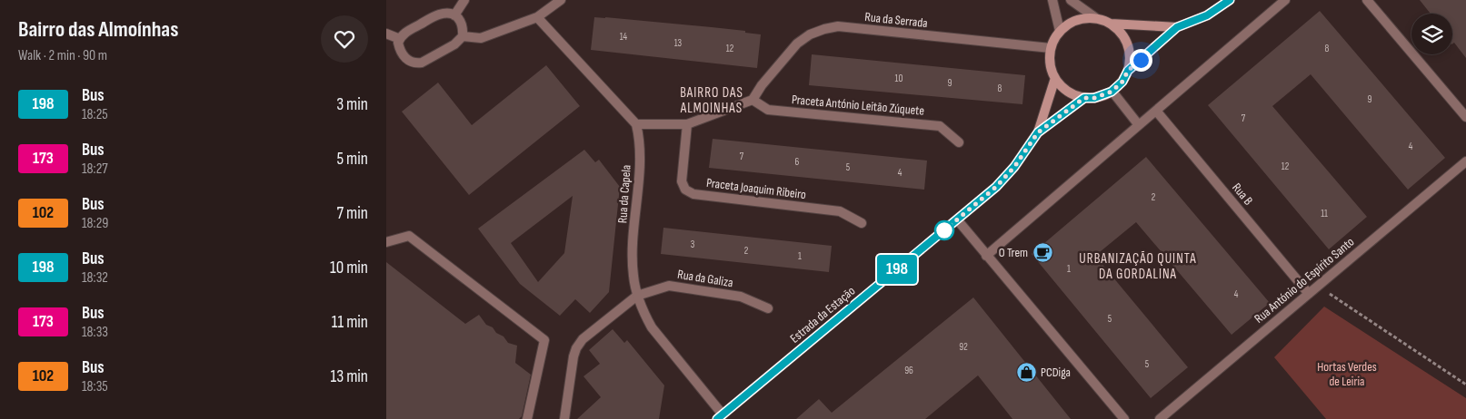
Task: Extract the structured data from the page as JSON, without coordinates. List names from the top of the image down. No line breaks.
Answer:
{"streets":{"main road":["Estrada da Estação"],"street":["Rua da Serrada","Praceta António Leitão Zúquete","Praceta Joaquim Ribeiro","Rua da Capela","Rua B","Rua da Galiza","Rua António do Espírito Santo"]},"crossings":[["Rua da Serrada","Praceta António Leitão Zúquete"],["Rua da Serrada","Estrada da Estação"],["Rua da Capela","Rua da Galiza"],["Rua da Capela","Estrada da Estação"],["Rua B","Rua António do Espírito Santo"]],"districts":["BAIRRO DAS ALMOINHAS","URBANIZAÇÃO QUINTA DA GORDALINA"],"parks":["Hortas Verdes de Leiria"],"places":{"cafe":["O Trem"],"shop":["PCDiga"]},"lines":["bus line 198"],"house_numbers":["14","13","12","8","10","9","8","9","7","4","7","6","12","5","4","2","11","3","2","1","1","4","5","92","5","96"],"page":{"heading":["Bairro das Almoínhas","Walk · 2 min · 90 m"],"on_map":"198","list":[{"mark":"198","name":"Bus","note":"18:25","value":"3 min"},{"mark":"173","name":"Bus","note":"18:27","value":"5 min"},{"mark":"102","name":"Bus","note":"18:29","value":"7 min"},{"mark":"198","name":"Bus","note":"18:32","value":"10 min"},{"mark":"173","name":"Bus","note":"18:33","value":"11 min"},{"mark":"102","name":"Bus","note":"18:35","value":"13 min"}]}}
